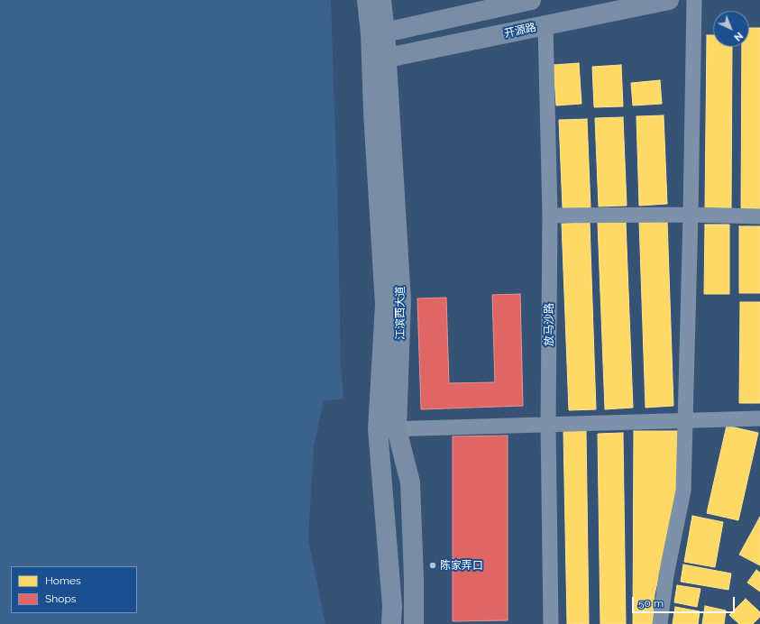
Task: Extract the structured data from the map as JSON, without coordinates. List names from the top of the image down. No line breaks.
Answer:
{"streets":{"main road":["开源路","江滨西大道"],"street":["放马沙路"]},"crossings":[["开源路","江滨西大道"],["开源路","放马沙路"]],"places":["陈家弄口"],"legend":["Homes","Shops"],"scale_bar":"50 m","north":"bottom right"}
